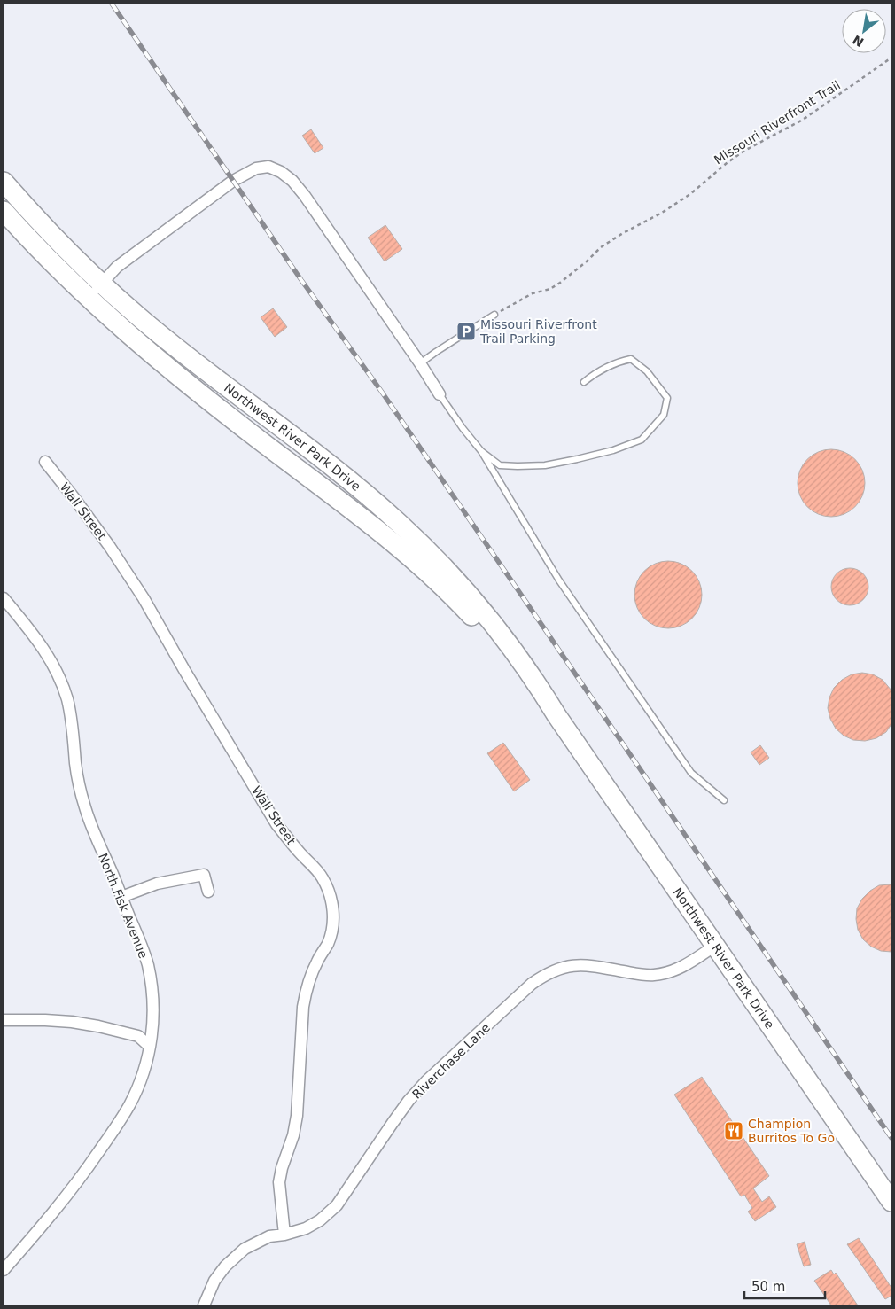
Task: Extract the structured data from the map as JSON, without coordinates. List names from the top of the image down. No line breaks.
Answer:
{"streets":{"main road":["Northwest River Park Drive"],"street":["Wall Street","North Fisk Avenue","Riverchase Lane"],"path":["Missouri Riverfront Trail"]},"crossings":[["Northwest River Park Drive","Riverchase Lane"],["Wall Street","Riverchase Lane"]],"places":{"parking":["Missouri Riverfront Trail Parking"],"restaurant":["Champion Burritos To Go"]},"scale_bar":"50 m","north":"bottom left"}
